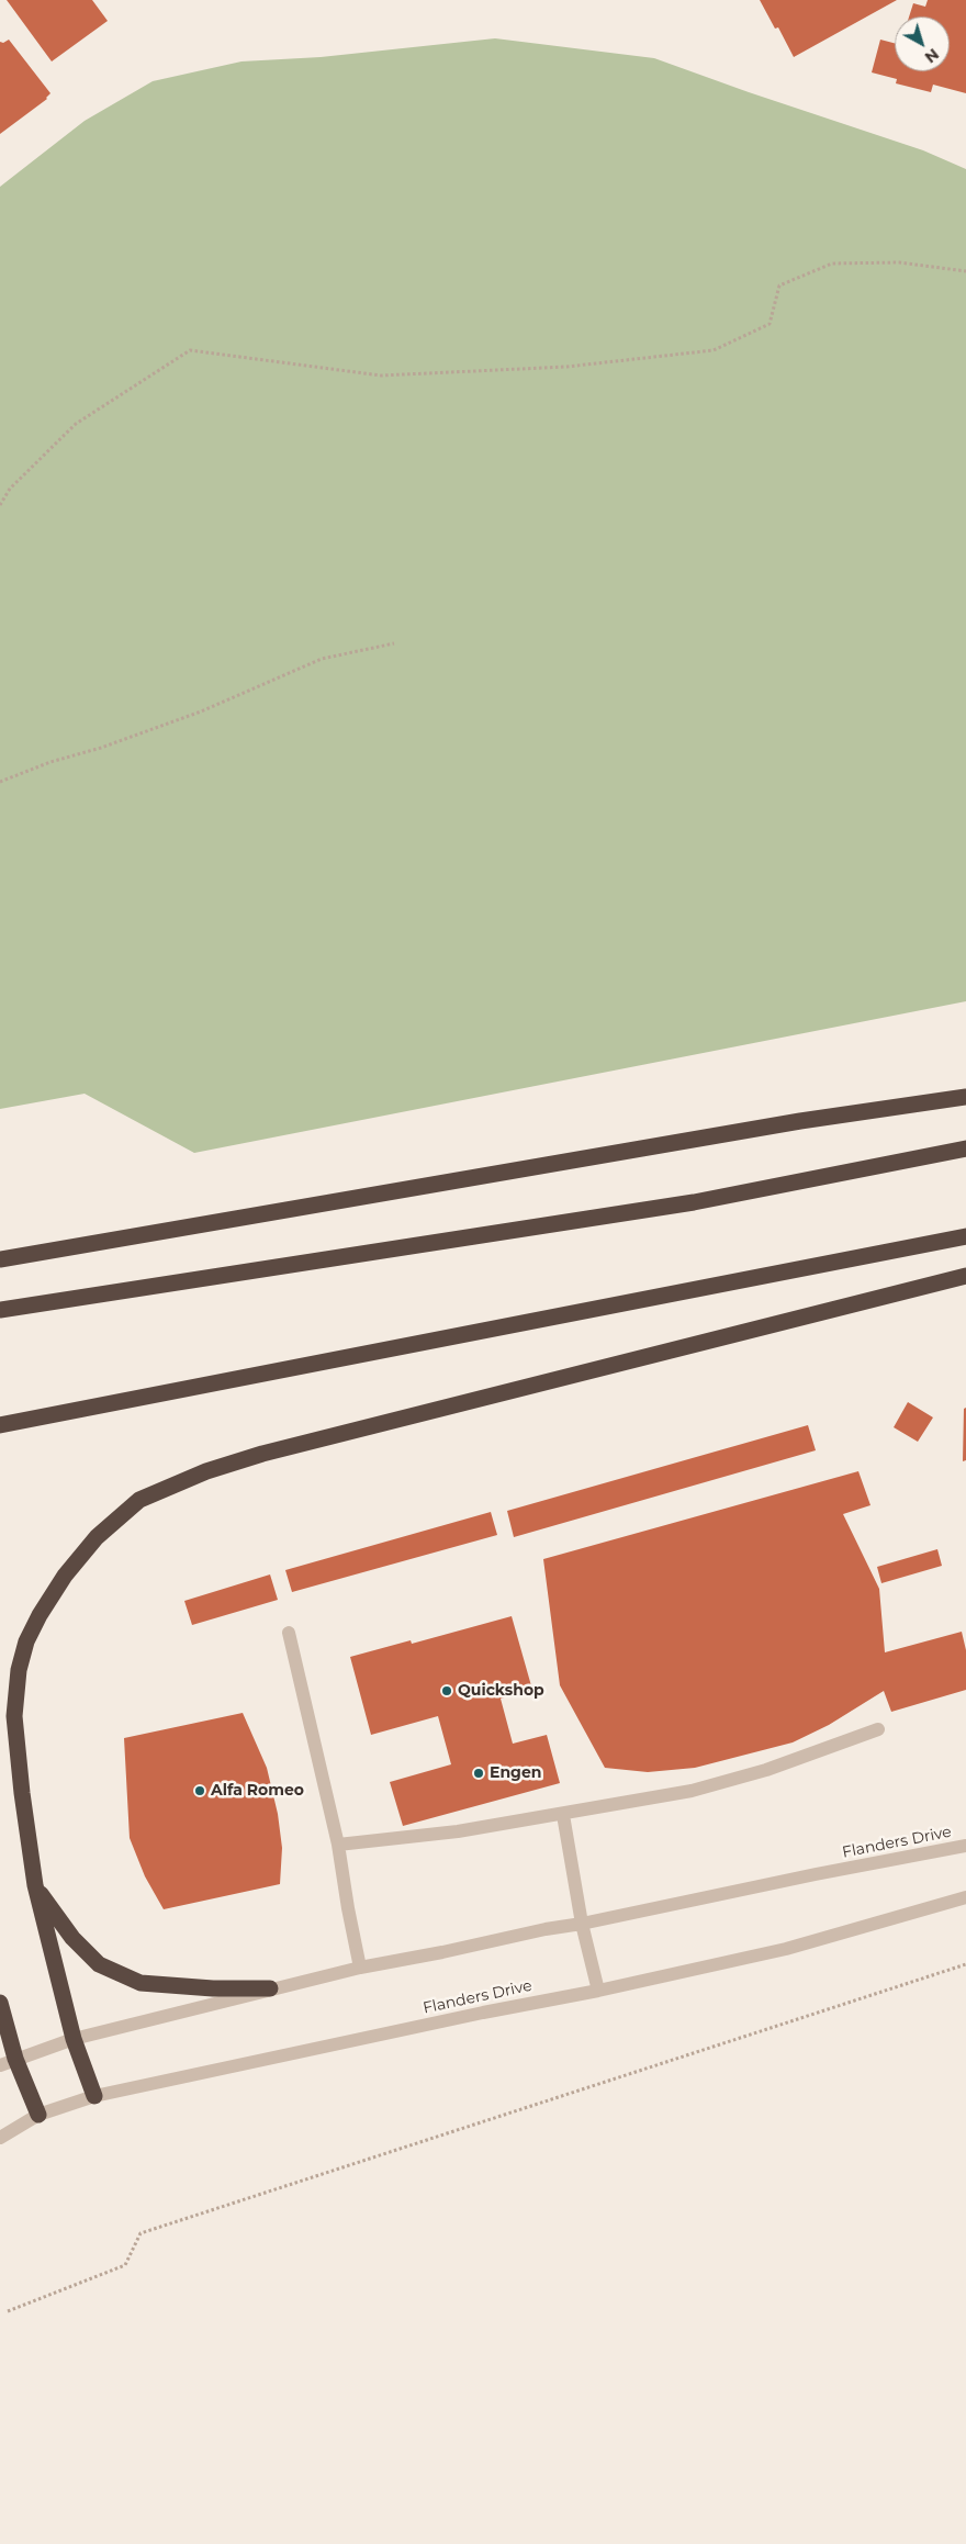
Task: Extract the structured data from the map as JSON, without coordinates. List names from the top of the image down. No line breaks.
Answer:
{"streets":{"street":["Flanders Drive"]},"places":["Quickshop","Engen","Alfa Romeo"],"north":"bottom right"}
